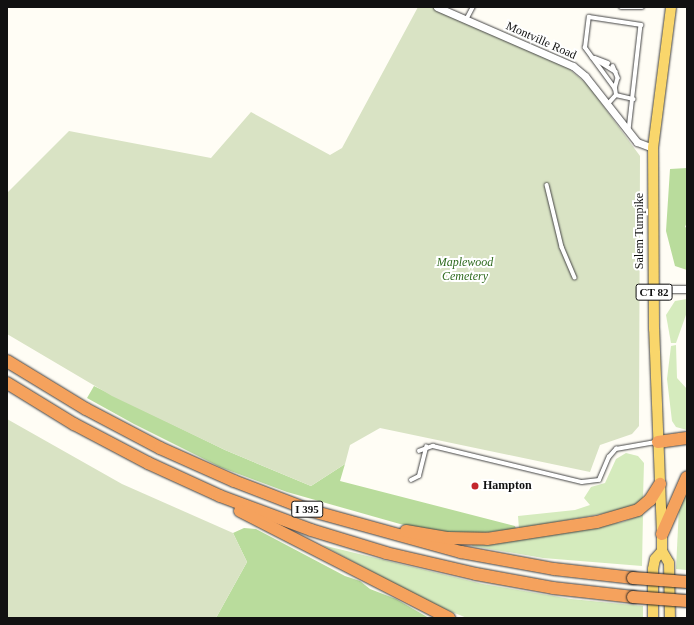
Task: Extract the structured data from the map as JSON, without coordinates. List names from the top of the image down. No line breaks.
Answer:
{"streets":{"highway":["I 395"],"main road":["Salem Turnpike","CT 82"],"street":["Montville Road"]},"crossings":[["Montville Road","Salem Turnpike"]],"parks":["Maplewood Cemetery"],"places":["Hampton"]}
